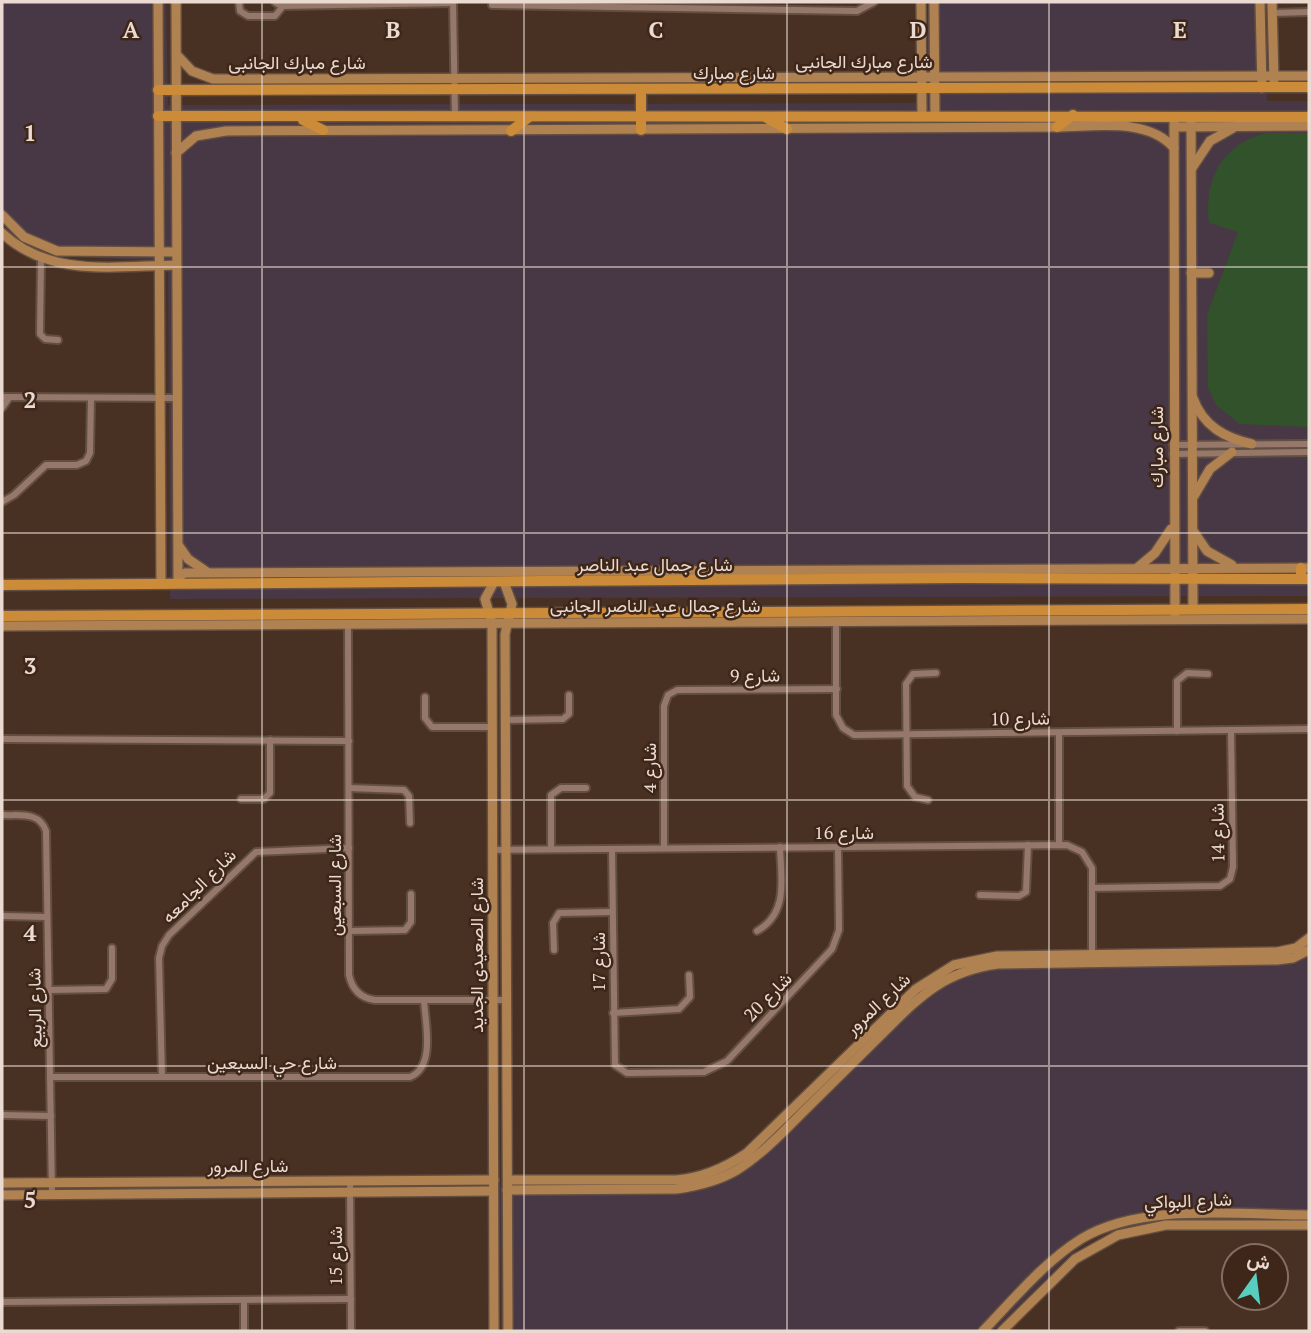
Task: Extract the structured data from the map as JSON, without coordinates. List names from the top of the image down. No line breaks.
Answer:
{"streets":{"main road":["شارع مبارك الجانبى","شارع مبارك","شارع جمال عبد الناصر","شارع جمال عبد الناصر الجانبى","شارع الصعيدى الجديد","شارع المرور","شارع البواكي"],"street":["شارع 9","شارع 10","شارع 4","شارع 16","شارع 14","شارع السبعين","شارع الجامعه","شارع 17","شارع 20","شارع الربيع","شارع حي السبعين","شارع 15"]},"crossings":[["شارع مبارك الجانبى","شارع مبارك"],["شارع مبارك","شارع جمال عبد الناصر"],["شارع مبارك","شارع جمال عبد الناصر الجانبى"],["شارع جمال عبد الناصر","شارع جمال عبد الناصر الجانبى"],["شارع جمال عبد الناصر","شارع الصعيدى الجديد"],["شارع جمال عبد الناصر الجانبى","شارع 10"],["شارع جمال عبد الناصر الجانبى","شارع الصعيدى الجديد"],["شارع 9","شارع 10"],["شارع 9","شارع 4"],["شارع 10","شارع 14"],["شارع 4","شارع 16"],["شارع 16","شارع 14"],["شارع 16","شارع الصعيدى الجديد"],["شارع 16","شارع 17"],["شارع 16","شارع 20"],["شارع 16","شارع المرور"],["شارع السبعين","شارع الجامعه"],["شارع السبعين","شارع الصعيدى الجديد"],["شارع السبعين","شارع حي السبعين"],["شارع الجامعه","شارع حي السبعين"],["شارع الصعيدى الجديد","شارع المرور"],["شارع 17","شارع 20"],["شارع المرور","شارع الربيع"],["شارع المرور","شارع 15"],["شارع الربيع","شارع حي السبعين"]],"north":"top","grid":{"columns":["A","B","C","D","E"],"rows":["1","2","3","4","5"]}}
